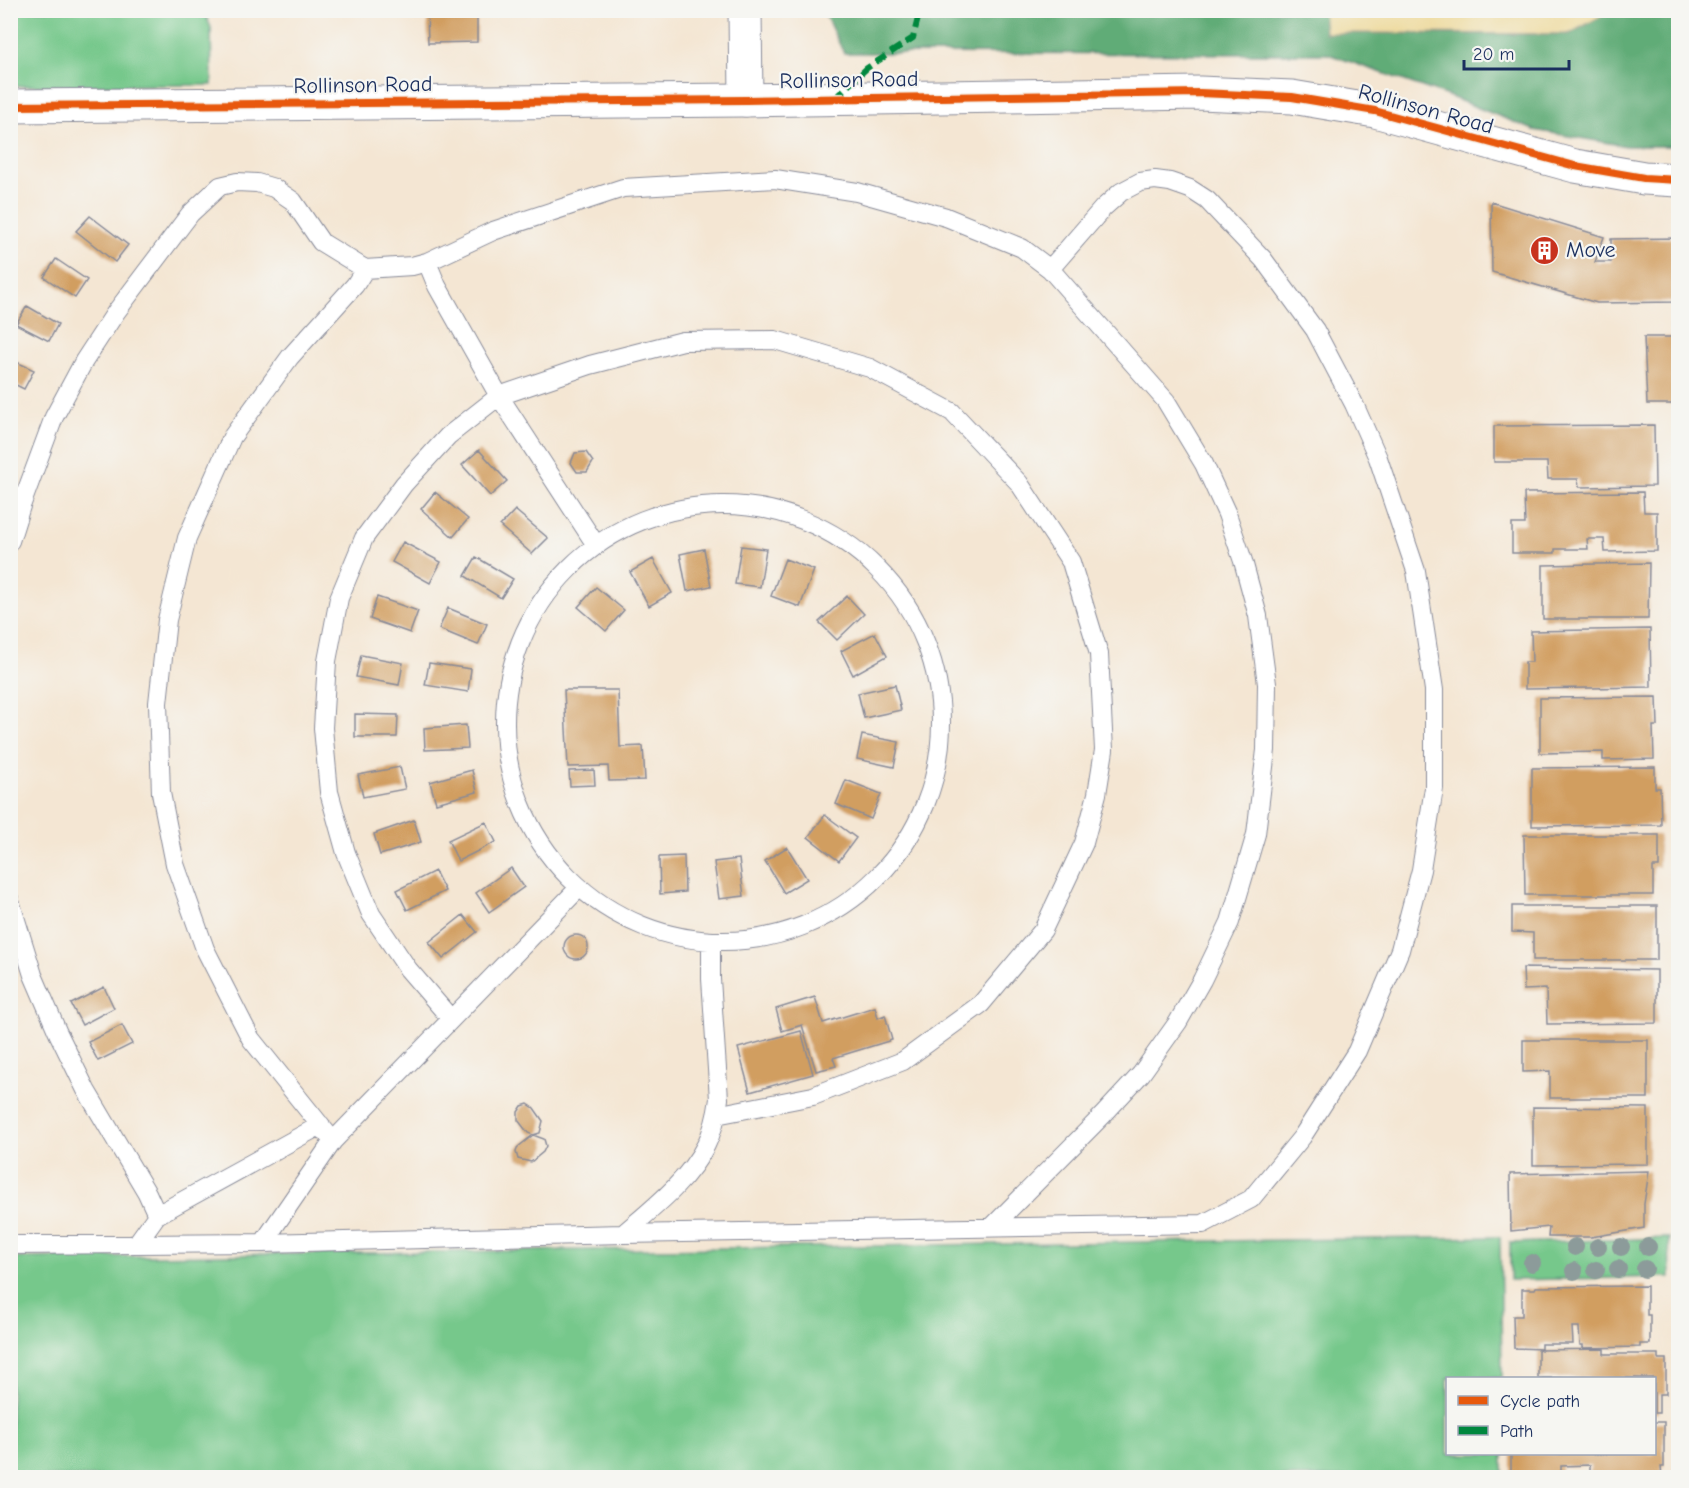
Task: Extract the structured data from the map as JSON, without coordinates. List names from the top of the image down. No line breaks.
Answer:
{"streets":{"street":["Rollinson Road"]},"places":{"building":["Move"]},"legend":["Cycle path","Path"],"scale_bar":"20 m"}
